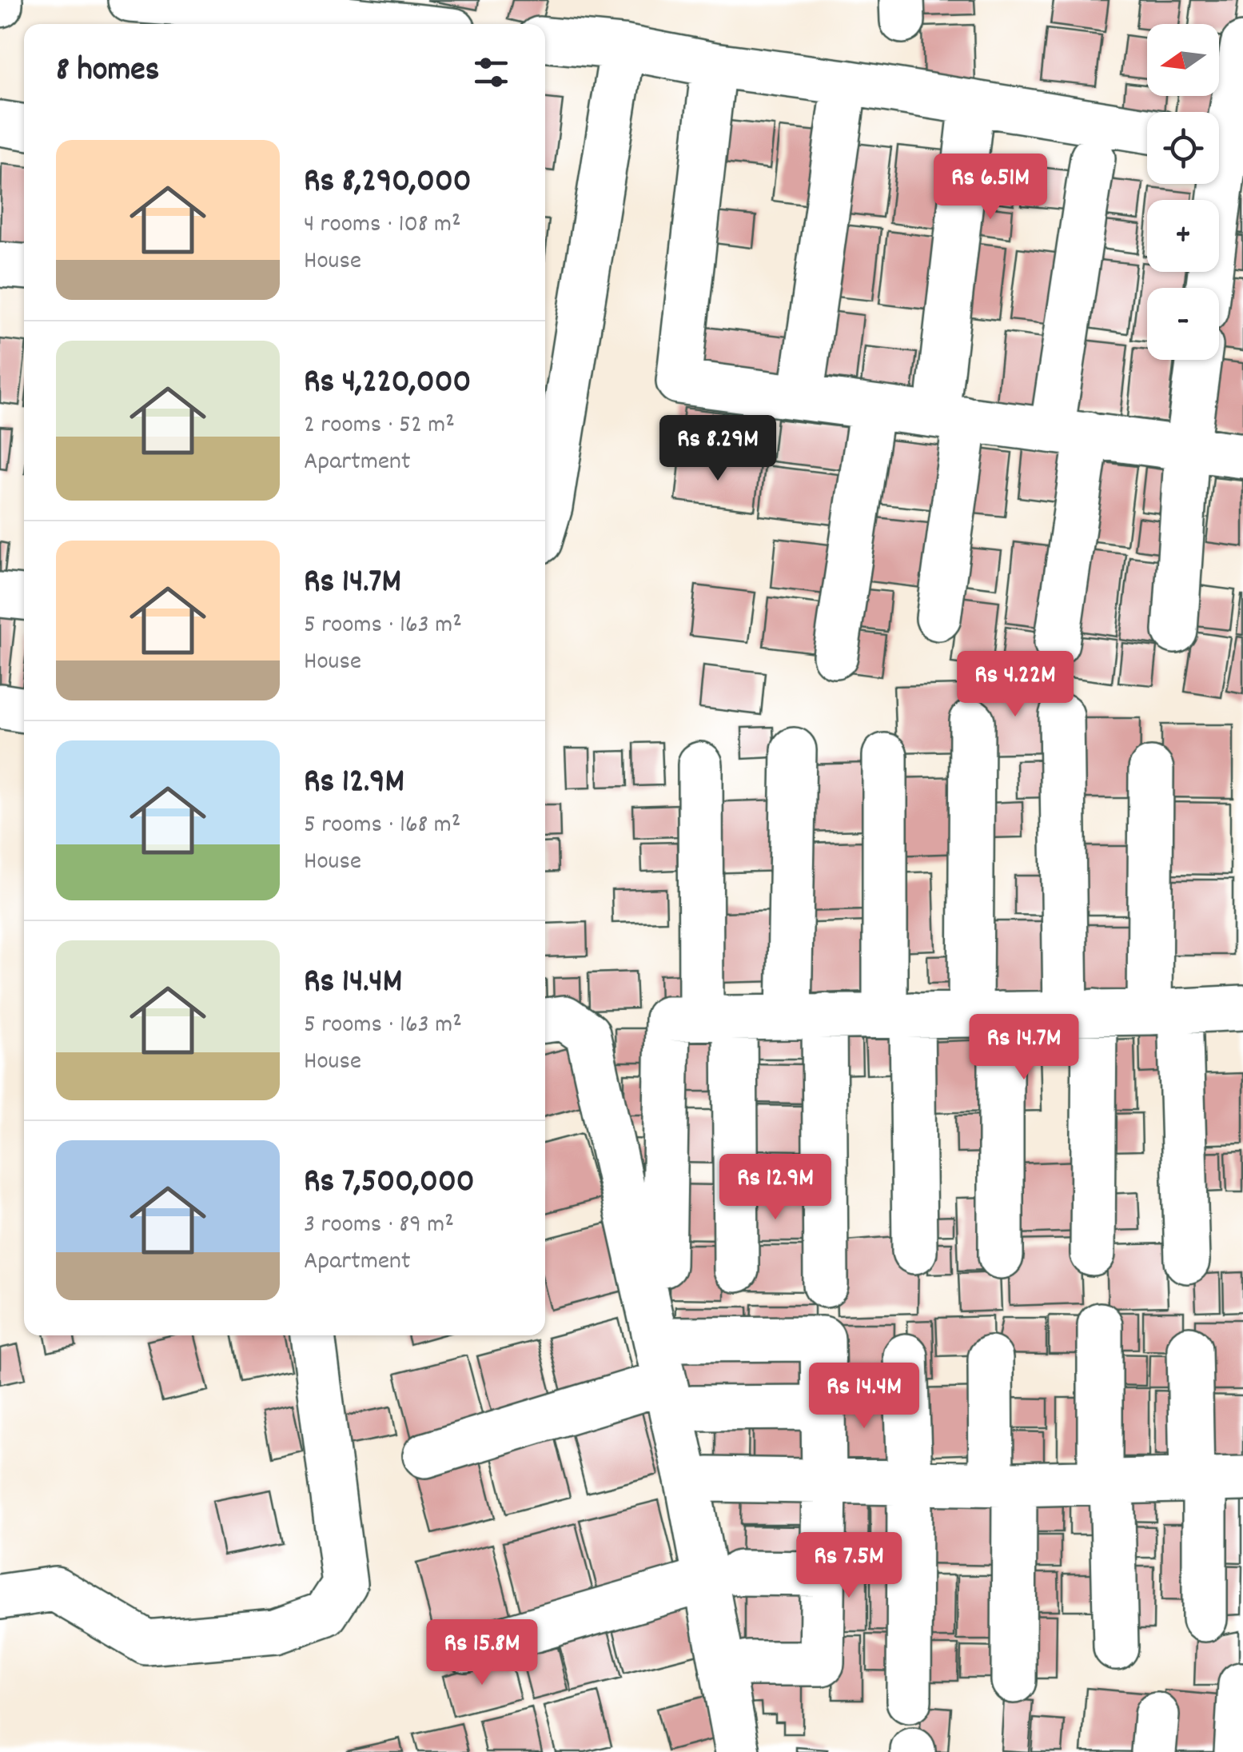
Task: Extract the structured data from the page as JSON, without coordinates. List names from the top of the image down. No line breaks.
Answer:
{"north":"left","page":{"map_buttons":["+","−"],"heading":"8 homes","list":[{"name":"Rs 8,290,000","note":"4 rooms · 108 m² · House"},{"name":"Rs 4,220,000","note":"2 rooms · 52 m² · Apartment"},{"name":"Rs 14.7M","note":"5 rooms · 163 m² · House"},{"name":"Rs 12.9M","note":"5 rooms · 168 m² · House"},{"name":"Rs 14.4M","note":"5 rooms · 163 m² · House"},{"name":"Rs 7,500,000","note":"3 rooms · 89 m² · Apartment"}],"price":["Rs 6.51M","Rs 8.29M","Rs 4.22M","Rs 14.7M","Rs 12.9M","Rs 14.4M","Rs 7.5M","Rs 15.8M"]}}
